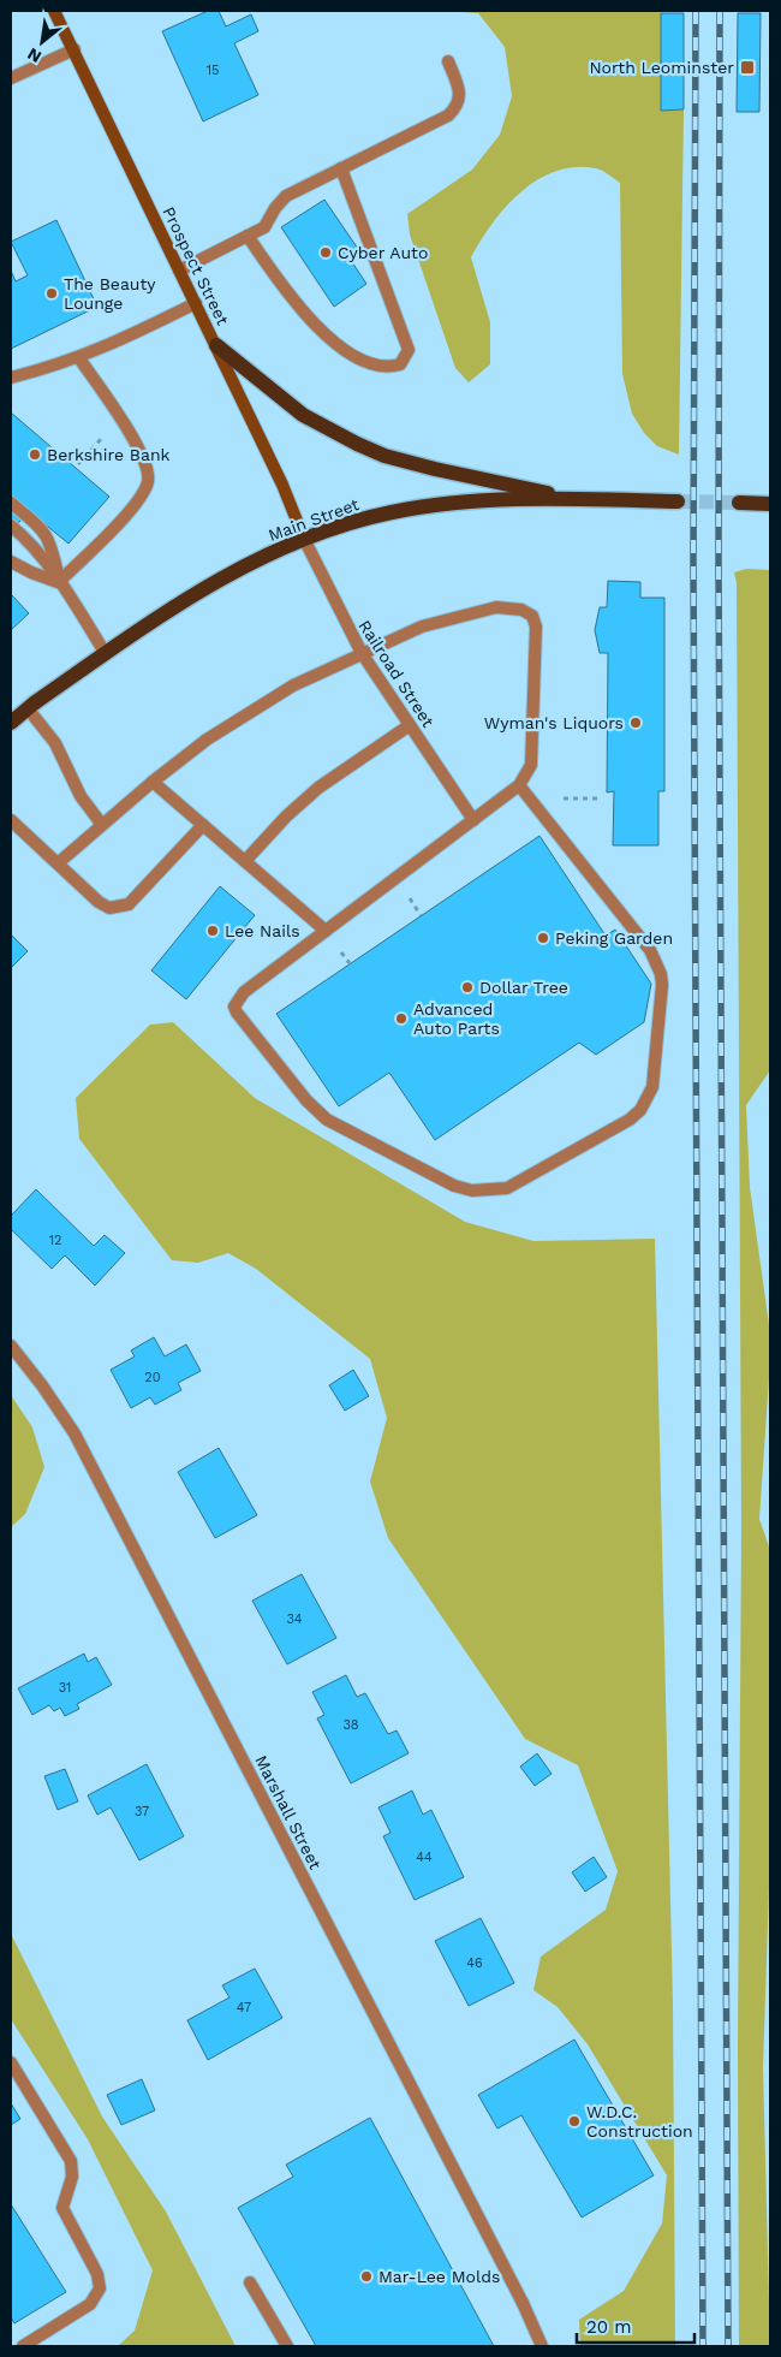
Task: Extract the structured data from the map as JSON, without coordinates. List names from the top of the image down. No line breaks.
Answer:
{"streets":{"main road":["Prospect Street","Main Street"],"street":["Railroad Street","Marshall Street"]},"crossings":[["Prospect Street","Main Street"],["Prospect Street","Railroad Street"],["Main Street","Railroad Street"]],"places":{"transit":["North Leominster"],"other":["Cyber Auto","The Beauty Lounge","Berkshire Bank","Wyman's Liquors","Lee Nails","Peking Garden","Dollar Tree","Advanced Auto Parts","W.D.C. Construction","Mar-Lee Molds"]},"house_numbers":["15","12","20","34","31","38","37","44","46","47"],"scale_bar":"20 m","north":"bottom left"}
